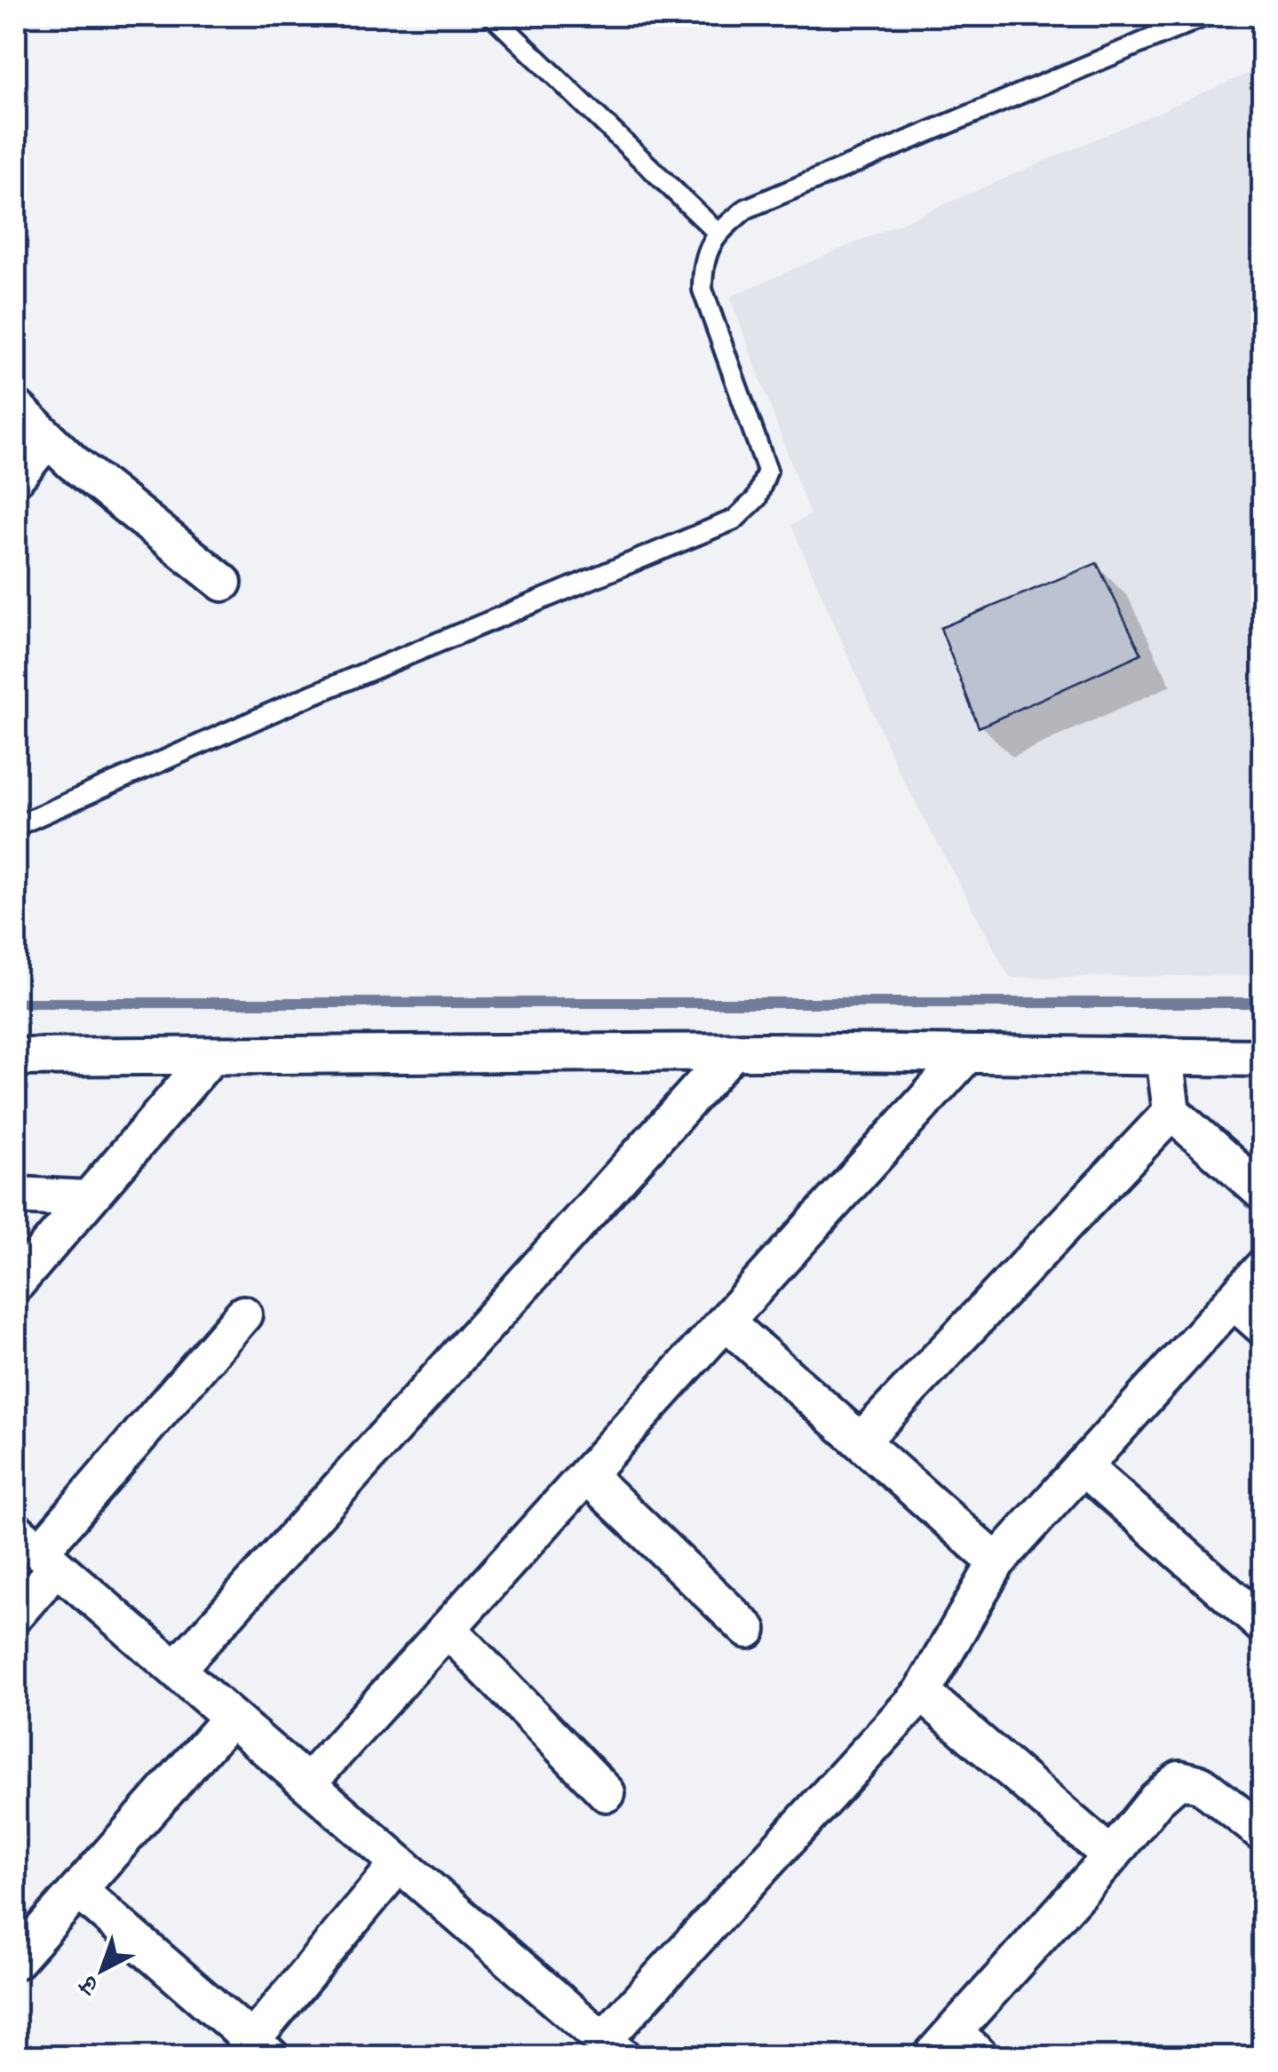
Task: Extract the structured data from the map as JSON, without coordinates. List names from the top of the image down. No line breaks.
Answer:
{"north":"bottom left"}
